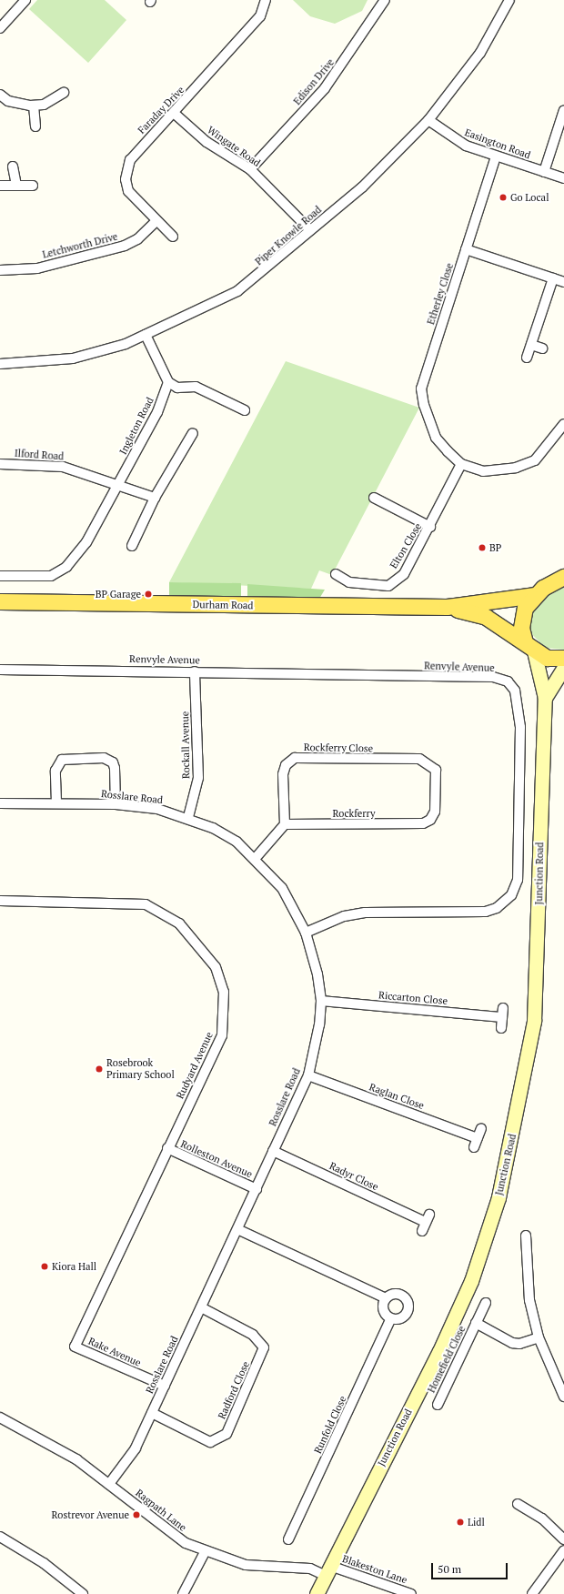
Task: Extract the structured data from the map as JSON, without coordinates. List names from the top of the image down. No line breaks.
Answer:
{"streets":{"main road":["Durham Road","Junction Road"],"street":["Edison Drive","Faraday Drive","Easington Road","Wingate Road","Piper Knowle Road","Letchworth Drive","Etherley Close","Ingleton Road","Ilford Road","Elton Close","Renvyle Avenue","Rockall Avenue","Rockferry Close","Rosslare Road","Rockferry","Riccarton Close","Rudyard Avenue","Raglan Close","Rolleston Avenue","Radyr Close","Rake Avenue","Homefield Close","Radford Close","Runfold Close","Ragpath Lane","Blakeston Lane"]},"crossings":[["Edison Drive","Wingate Road"],["Faraday Drive","Wingate Road"],["Faraday Drive","Letchworth Drive"],["Easington Road","Piper Knowle Road"],["Easington Road","Etherley Close"],["Wingate Road","Piper Knowle Road"],["Etherley Close","Elton Close"],["Ingleton Road","Ilford Road"],["Durham Road","Junction Road"],["Renvyle Avenue","Rockall Avenue"],["Renvyle Avenue","Rosslare Road"],["Rockall Avenue","Rosslare Road"],["Rockferry Close","Rockferry"],["Rosslare Road","Riccarton Close"],["Rosslare Road","Raglan Close"],["Rosslare Road","Rolleston Avenue"],["Rosslare Road","Radyr Close"],["Rosslare Road","Rake Avenue"],["Rosslare Road","Radford Close"],["Rosslare Road","Ragpath Lane"],["Junction Road","Ragpath Lane"],["Junction Road","Blakeston Lane"],["Rudyard Avenue","Rolleston Avenue"],["Rudyard Avenue","Rake Avenue"],["Ragpath Lane","Blakeston Lane"]],"places":["Go Local","BP","BP Garage","Rosebrook Primary School","Kiora Hall","Rostrevor Avenue","Lidl"],"scale_bar":"50 m"}
